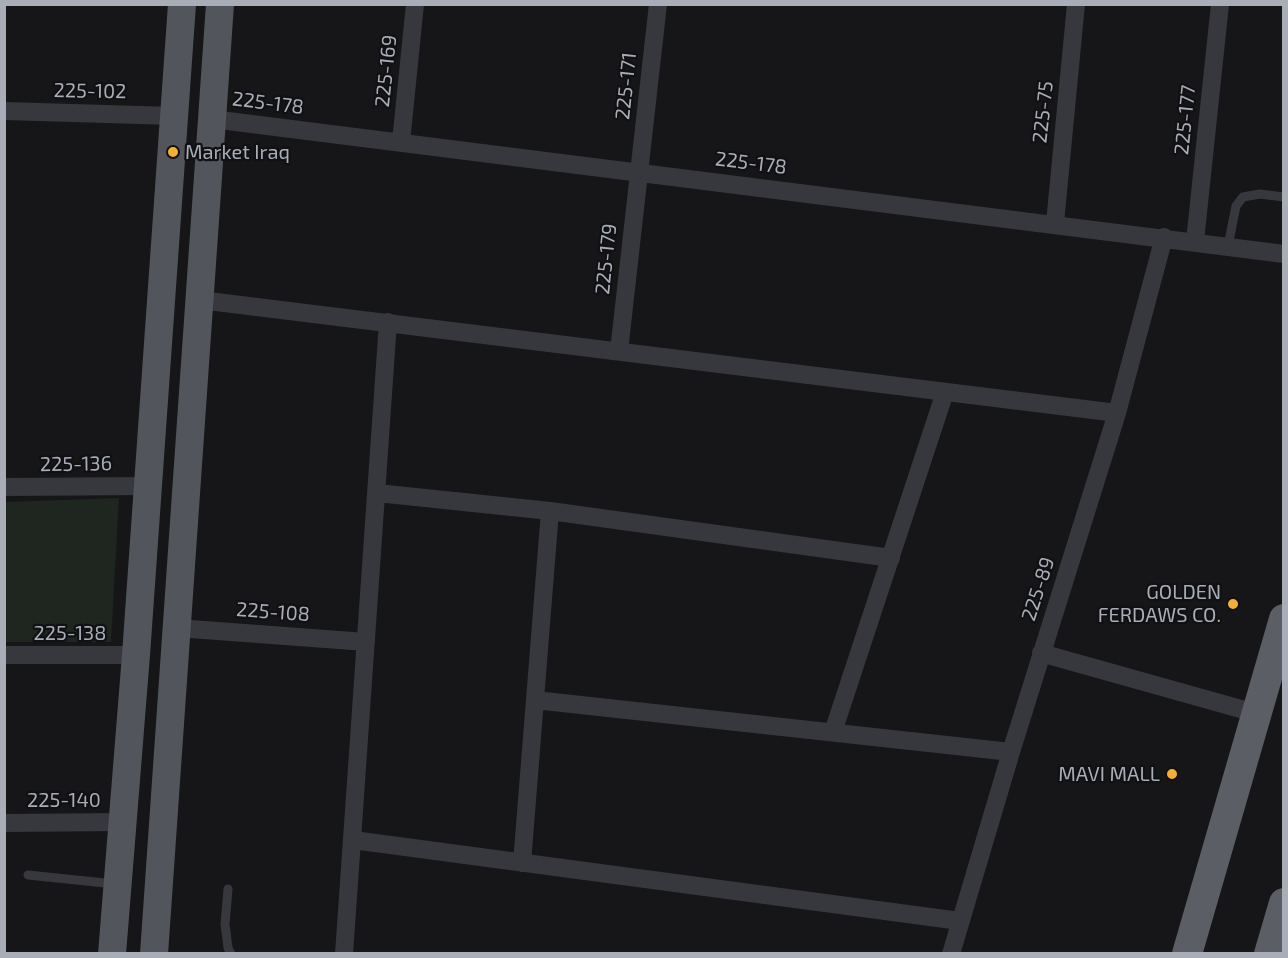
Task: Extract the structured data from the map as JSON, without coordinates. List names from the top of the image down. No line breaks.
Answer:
{"streets":{"street":["225-169","225-171","225-102","225-178","225-75","225-177","225-179","225-136","225-89","225-108","225-138","225-140"]},"crossings":[["225-169","225-178"],["225-171","225-178"],["225-171","225-179"],["225-178","225-75"],["225-178","225-177"],["225-178","225-179"],["225-178","225-89"]],"places":["Market Iraq","GOLDEN FERDAWS CO.","MAVI MALL"]}
